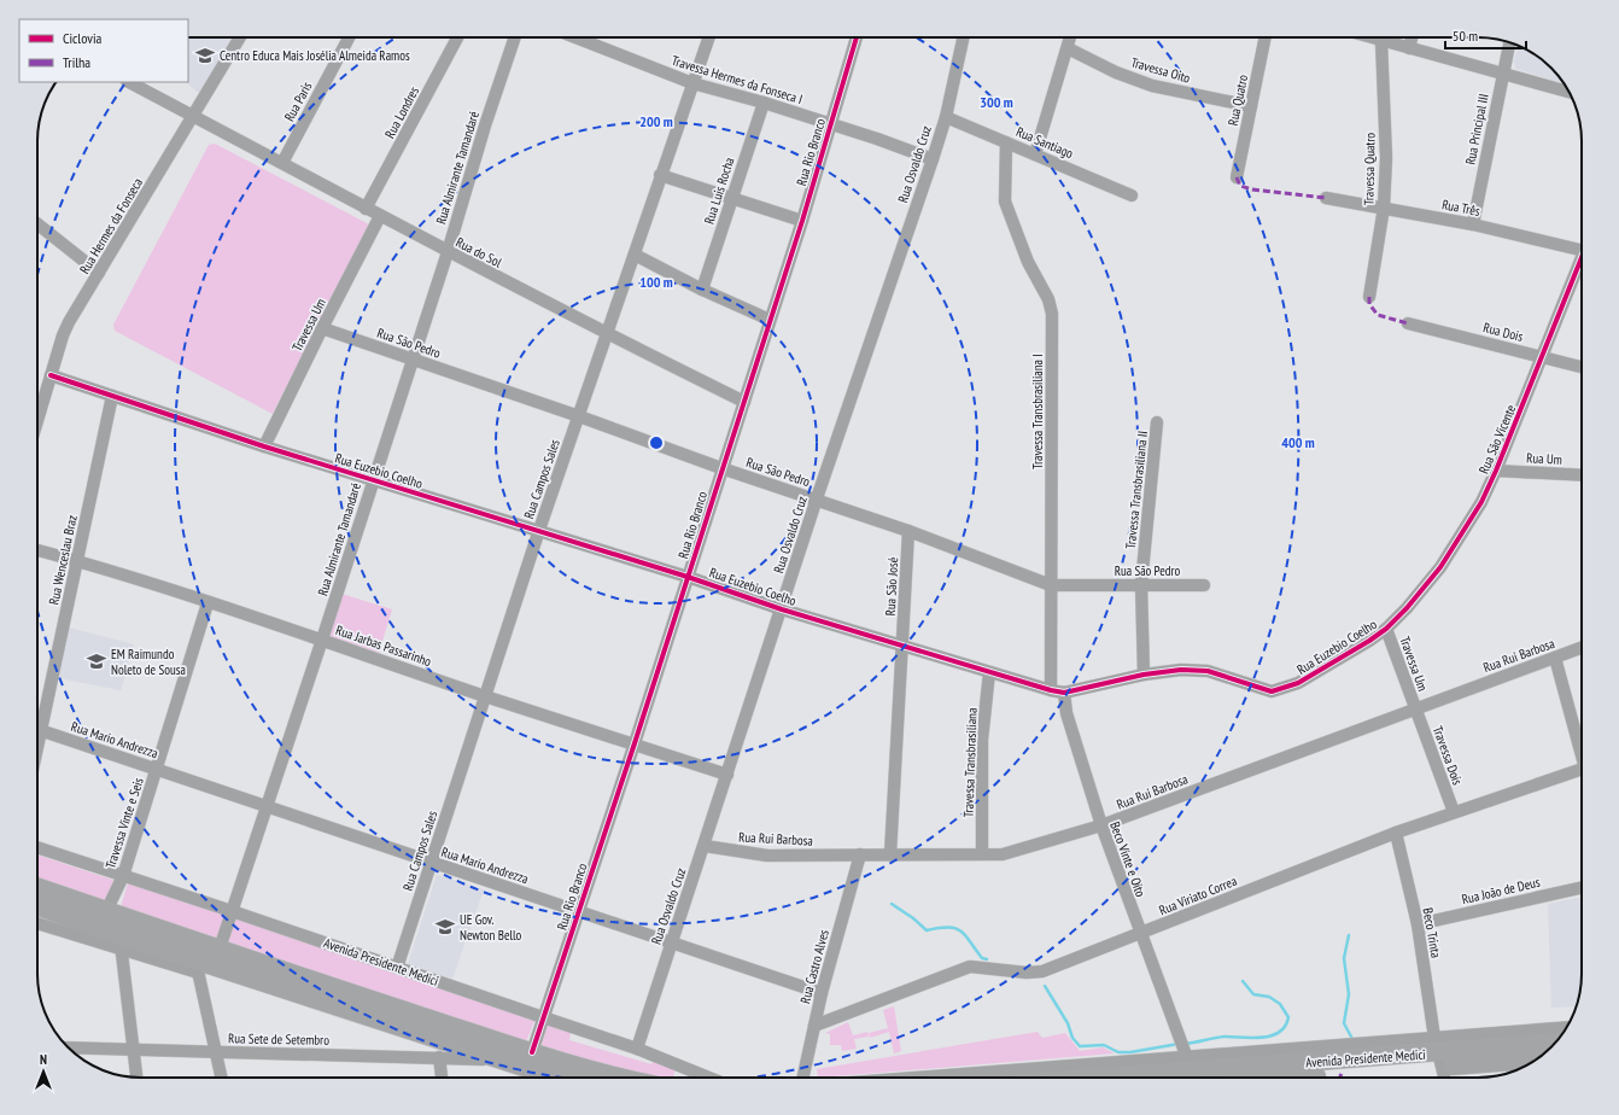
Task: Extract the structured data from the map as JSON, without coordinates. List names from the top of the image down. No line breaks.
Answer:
{"streets":{"main road":["Avenida Presidente Medici"],"street":["Travessa Oito","Travessa Hermes da Fonseca I","Rua Quatro","Rua Paris","Rua Londres","Rua Principal III","Rua Santiago","Rua Rio Branco","Rua Osvaldo Cruz","Rua Almirante Tamandaré","Travessa Quatro","Rua Luis Rocha","Rua Três","Rua Hermes da Fonseca","Rua do Sol","Travessa Um","Rua Dois","Rua São Pedro","Travessa Transbrasiliana I","Rua São Vicente","Rua Um","Rua Euzebio Coelho","Rua Campos Sales","Travessa Transbrasiliana II","Rua Wenceslau Braz","Rua São José","Rua Jarbas Passarinho","Rua Rui Barbosa","Rua Mario Andrezza","Travessa Dois","Travessa Transbrasiliana","Travessa Vinte e Seis","Beco Vinte e Oito","Rua João de Deus","Rua Viriato Correa","Beco Trinta","Rua Castro Alves","Rua Sete de Setembro"]},"crossings":[["Travessa Oito","Rua Quatro"],["Travessa Hermes da Fonseca I","Rua Rio Branco"],["Travessa Hermes da Fonseca I","Rua Osvaldo Cruz"],["Travessa Hermes da Fonseca I","Rua Luis Rocha"],["Travessa Hermes da Fonseca I","Rua Campos Sales"],["Rua Paris","Rua do Sol"],["Rua Londres","Rua do Sol"],["Rua Principal III","Rua Três"],["Rua Santiago","Rua Osvaldo Cruz"],["Rua Santiago","Travessa Transbrasiliana I"],["Rua Rio Branco","Rua do Sol"],["Rua Rio Branco","Rua São Pedro"],["Rua Rio Branco","Rua Euzebio Coelho"],["Rua Rio Branco","Rua Jarbas Passarinho"],["Rua Rio Branco","Rua Mario Andrezza"],["Rua Rio Branco","Avenida Presidente Medici"],["Rua Osvaldo Cruz","Rua São Pedro"],["Rua Osvaldo Cruz","Rua Euzebio Coelho"],["Rua Osvaldo Cruz","Rua Jarbas Passarinho"],["Rua Osvaldo Cruz","Rua Rui Barbosa"],["Rua Osvaldo Cruz","Rua Mario Andrezza"],["Rua Osvaldo Cruz","Avenida Presidente Medici"],["Rua Almirante Tamandaré","Rua do Sol"],["Rua Almirante Tamandaré","Rua São Pedro"],["Rua Almirante Tamandaré","Rua Euzebio Coelho"],["Rua Almirante Tamandaré","Rua Jarbas Passarinho"],["Rua Almirante Tamandaré","Rua Mario Andrezza"],["Rua Almirante Tamandaré","Avenida Presidente Medici"],["Travessa Quatro","Rua Três"],["Rua Hermes da Fonseca","Rua do Sol"],["Rua Hermes da Fonseca","Rua Euzebio Coelho"],["Rua do Sol","Travessa Um"],["Rua do Sol","Rua Campos Sales"],["Travessa Um","Rua São Pedro"],["Travessa Um","Rua São Vicente"],["Travessa Um","Rua Euzebio Coelho"],["Travessa Um","Rua Rui Barbosa"],["Travessa Um","Travessa Dois"],["Rua Dois","Rua São Vicente"],["Rua São Pedro","Travessa Transbrasiliana I"],["Rua São Pedro","Rua Campos Sales"],["Rua São Pedro","Travessa Transbrasiliana II"],["Rua São Pedro","Rua São José"],["Travessa Transbrasiliana I","Rua Euzebio Coelho"],["Rua São Vicente","Rua Um"],["Rua São Vicente","Rua Euzebio Coelho"],["Rua Euzebio Coelho","Rua Campos Sales"],["Rua Euzebio Coelho","Travessa Transbrasiliana II"],["Rua Euzebio Coelho","Rua Wenceslau Braz"],["Rua Euzebio Coelho","Rua São José"],["Rua Euzebio Coelho","Travessa Transbrasiliana"],["Rua Euzebio Coelho","Beco Vinte e Oito"],["Rua Campos Sales","Rua Jarbas Passarinho"],["Rua Campos Sales","Rua Mario Andrezza"],["Rua Campos Sales","Avenida Presidente Medici"],["Rua Wenceslau Braz","Rua Jarbas Passarinho"],["Rua Wenceslau Braz","Rua Mario Andrezza"],["Rua Jarbas Passarinho","Travessa Vinte e Seis"],["Rua Rui Barbosa","Travessa Dois"],["Rua Rui Barbosa","Travessa Transbrasiliana"],["Rua Rui Barbosa","Beco Vinte e Oito"],["Rua Rui Barbosa","Rua Castro Alves"],["Rua Mario Andrezza","Travessa Vinte e Seis"],["Rua Mario Andrezza","Rua Castro Alves"],["Travessa Dois","Rua Viriato Correa"],["Travessa Vinte e Seis","Avenida Presidente Medici"],["Beco Vinte e Oito","Rua Viriato Correa"],["Rua João de Deus","Beco Trinta"],["Rua Viriato Correa","Beco Trinta"],["Rua Viriato Correa","Rua Castro Alves"],["Beco Trinta","Avenida Presidente Medici"]],"places":{"school or university":["Centro Educa Mais Josélia Almeida Ramos","EM Raimundo Noleto de Sousa","UE Gov. Newton Bello"]},"legend":["Ciclovia","Trilha"],"scale_bar":"50 m","north":"top","rings":["300 m","200 m","100 m","400 m"]}
